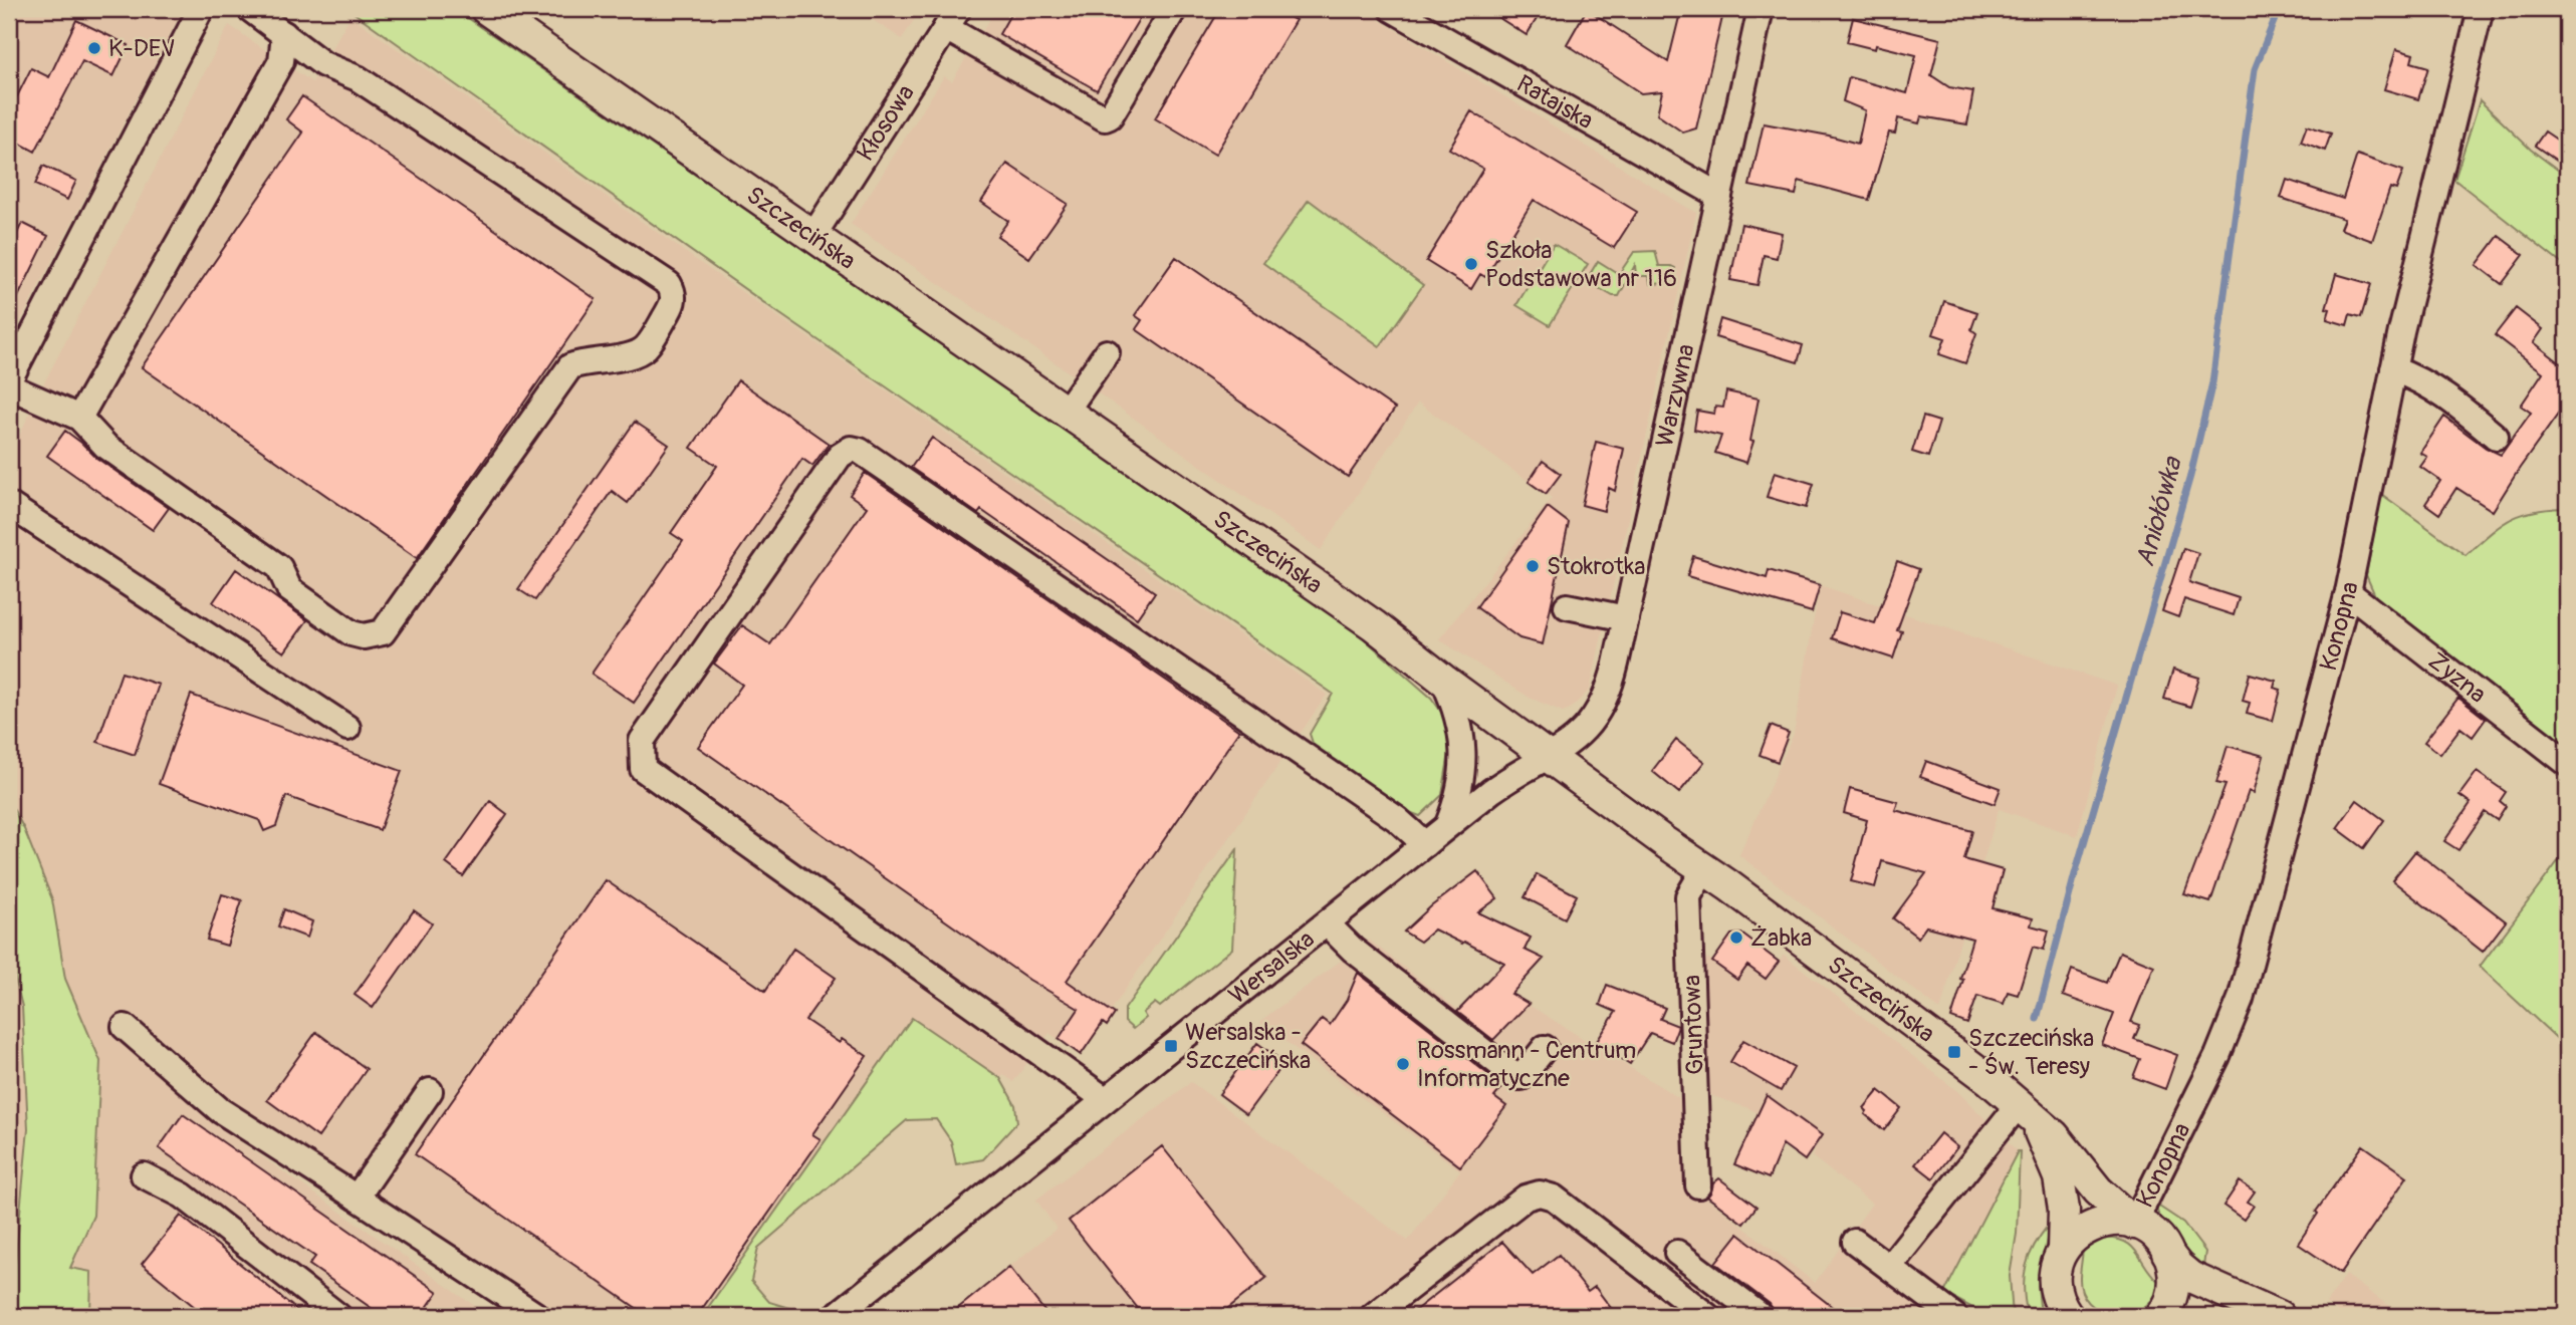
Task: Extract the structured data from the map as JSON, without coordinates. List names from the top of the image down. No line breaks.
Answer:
{"streets":{"main road":["Szczecińska"],"street":["Ratajska","Kłosowa","Warzywna","Konopna","Żyzna","Wersalska","Gruntowa"]},"crossings":[["Ratajska","Warzywna"],["Kłosowa","Szczecińska"],["Szczecińska","Warzywna"],["Szczecińska","Konopna"],["Szczecińska","Wersalska"],["Szczecińska","Gruntowa"],["Warzywna","Wersalska"],["Konopna","Żyzna"]],"water":["Aniołówka"],"places":{"other":["K-DEV","Szkoła Podstawowa nr 116","Stokrotka","Żabka","Rossmann - Centrum Informatyczne"],"transit":["Wersalska - Szczecińska","Szczecińska - Św. Teresy"]}}
